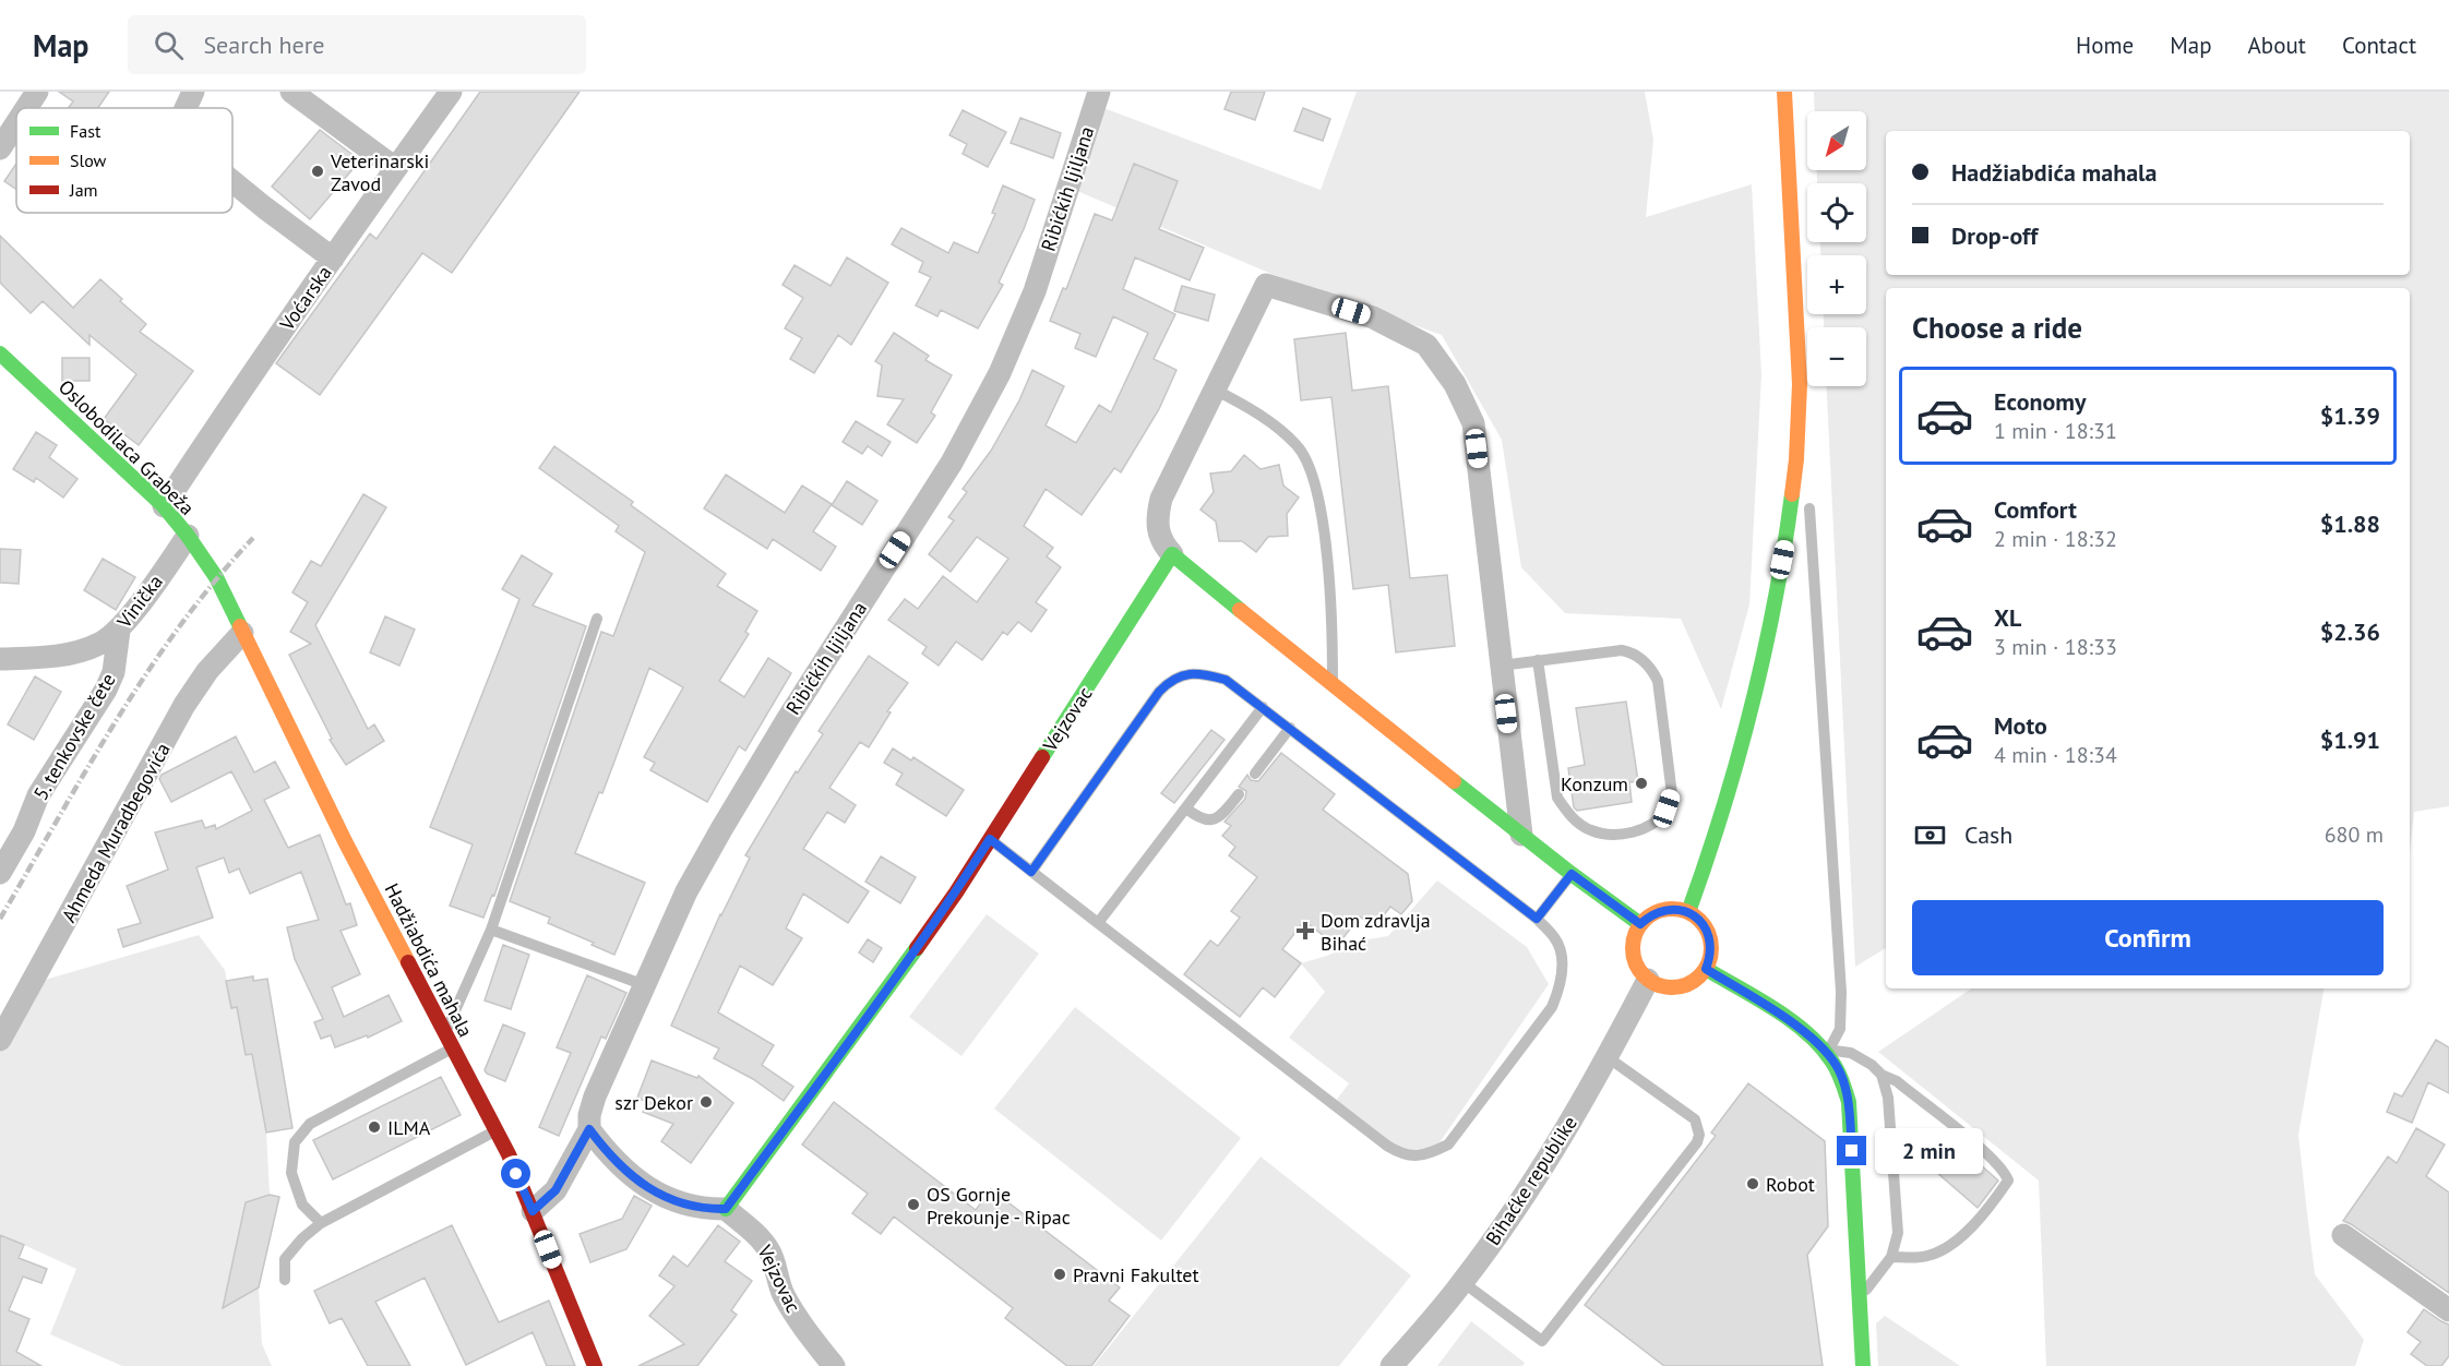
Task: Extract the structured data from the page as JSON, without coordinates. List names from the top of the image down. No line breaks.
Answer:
{"streets":{"street":["Ribićkih ljiljana","Voćarska","Oslobodilaca Grabeža","Vinička","Vejzovac","5. tenkovske čete","Ahmeda Muradbegovića","Hadžiabdića mahala","Bihaćke republike"]},"crossings":[["Ribićkih ljiljana","Hadžiabdića mahala"],["Voćarska","Oslobodilaca Grabeža"],["Oslobodilaca Grabeža","Vinička"],["Oslobodilaca Grabeža","Hadžiabdića mahala"],["Vinička","5. tenkovske čete"],["Ahmeda Muradbegovića","Hadžiabdića mahala"]],"places":{"other":["Veterinarski Zavod","Konzum","szr Dekor","ILMA","Robot","OS Gornje Prekounje - Ripac","Pravni Fakultet"],"health":["Dom zdravlja Bihać"]},"legend":["Fast","Slow","Jam"],"north":"bottom left","page":{"header":"Map","search":"Search here","nav":["Home","Map","About","Contact"],"map_buttons":["+","−"],"banner":["Hadžiabdića mahala","Drop-off"],"heading":"Choose a ride","list":[{"name":"Economy","note":"1 min · 18:31","value":"$1.39"},{"name":"Comfort","note":"2 min · 18:32","value":"$1.88"},{"name":"XL","note":"3 min · 18:33","value":"$2.36"},{"name":"Moto","note":"4 min · 18:34","value":"$1.91"}],"pay":["Cash","680 m"],"buttons":"Confirm","bubble":"2 min"}}
